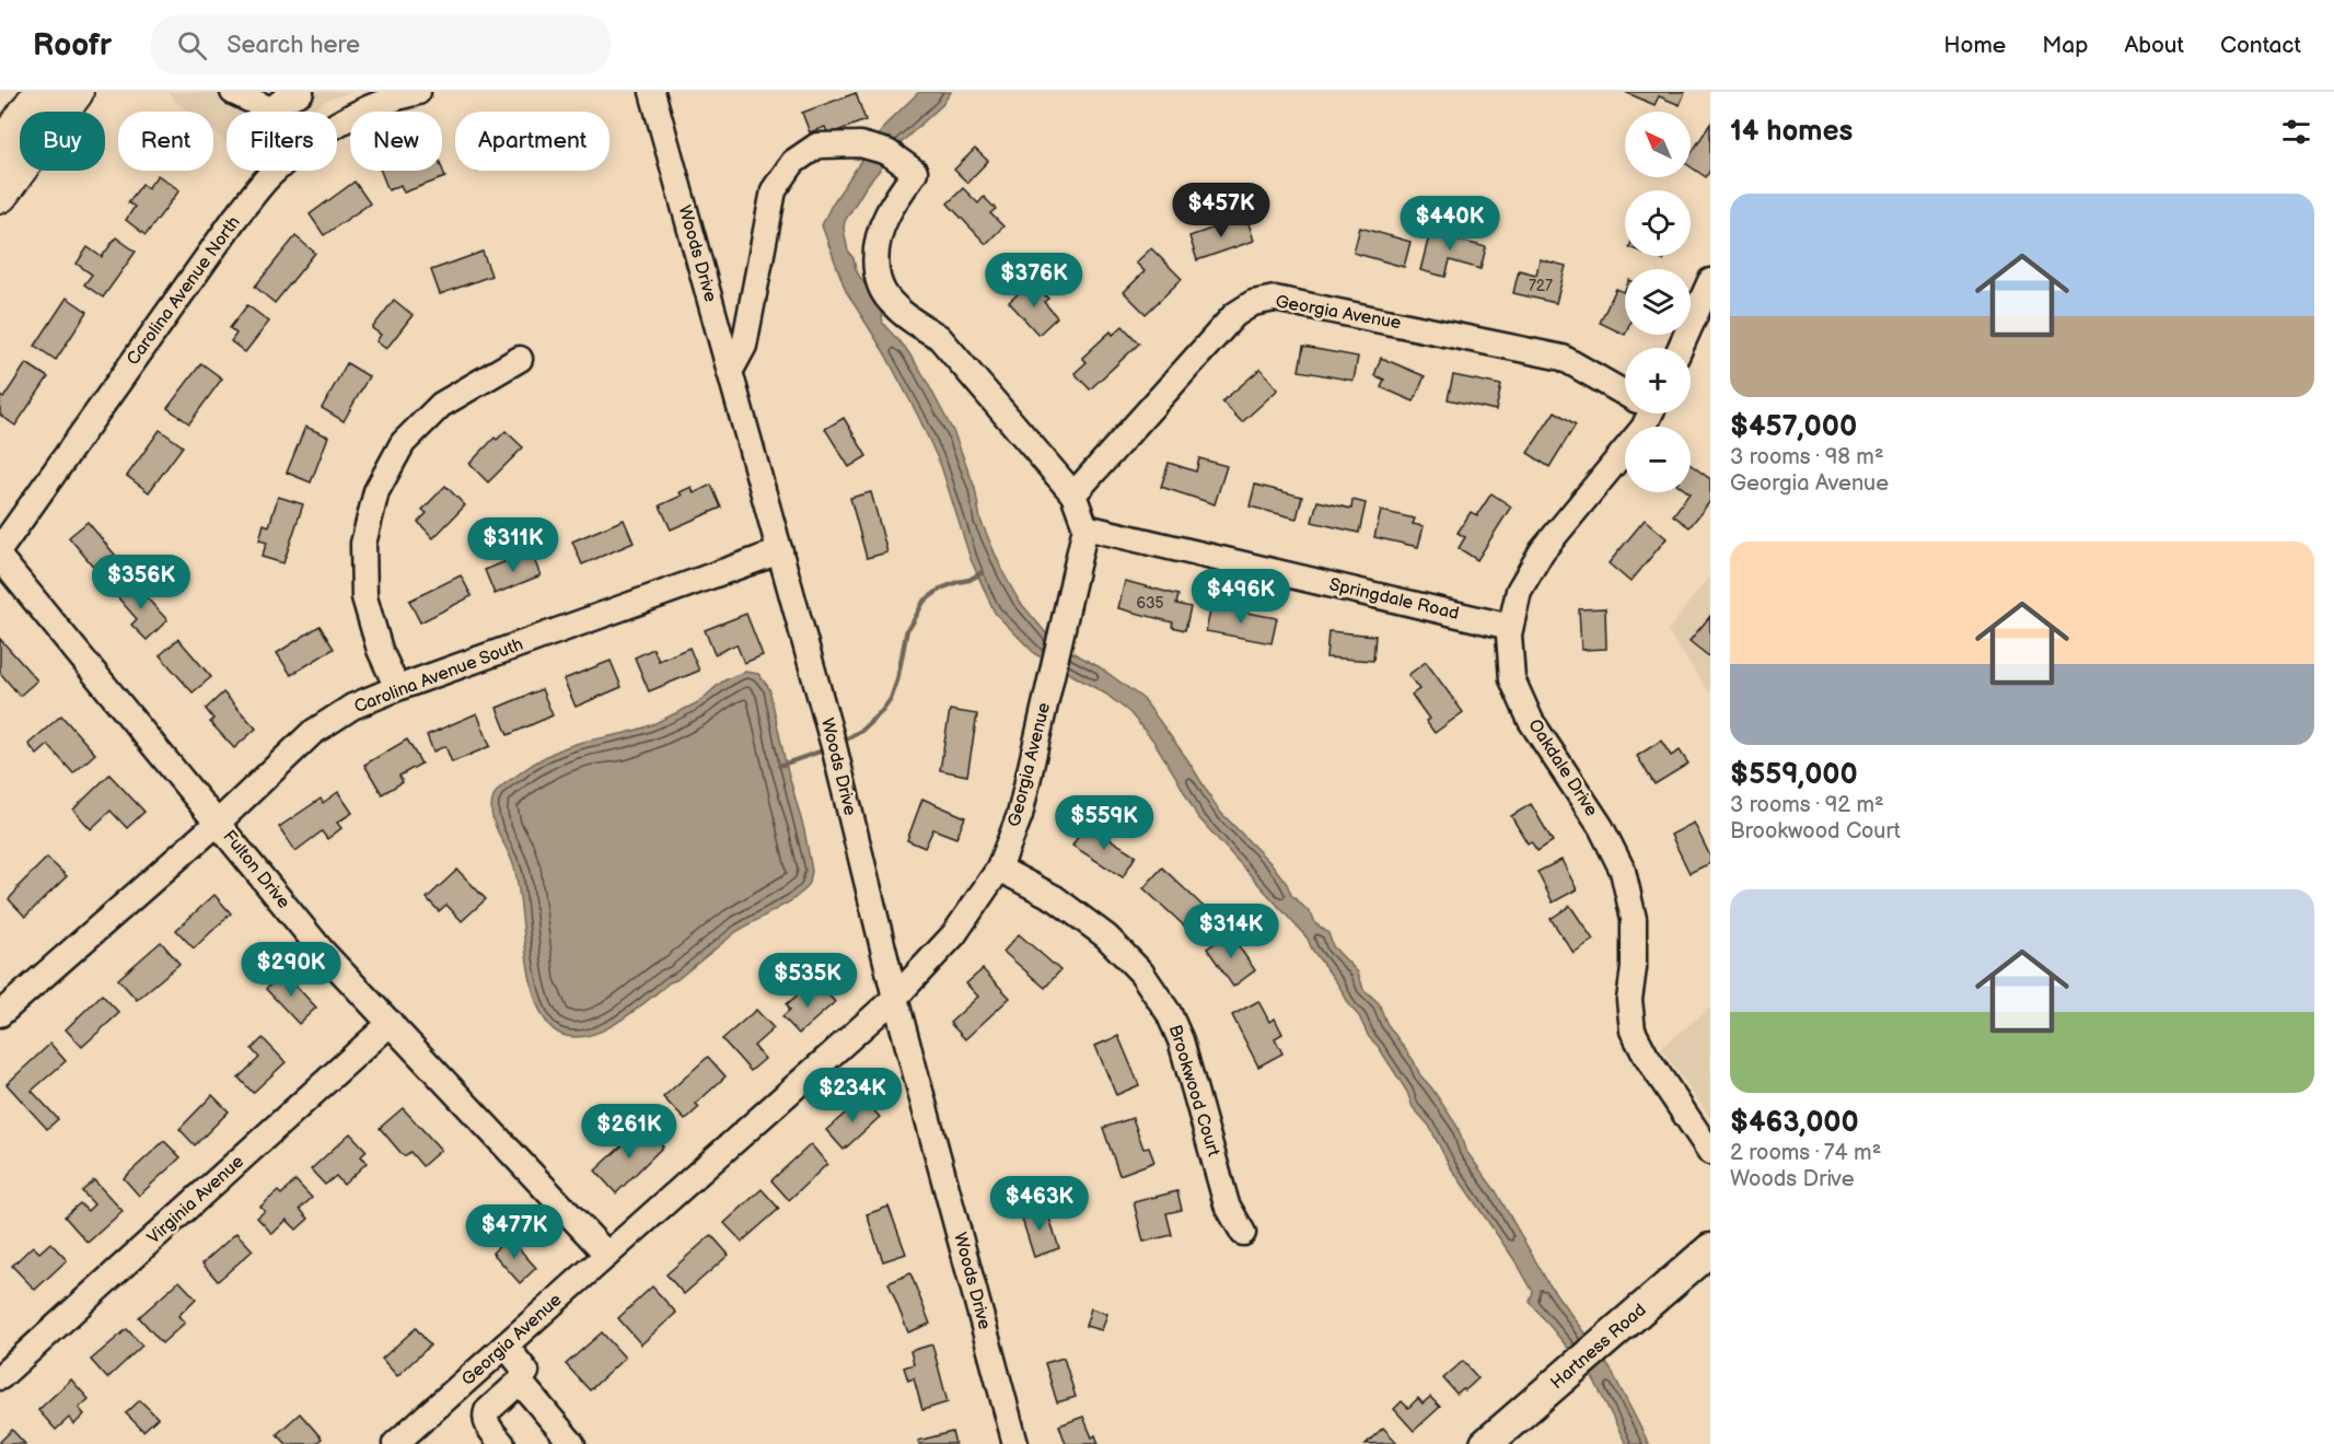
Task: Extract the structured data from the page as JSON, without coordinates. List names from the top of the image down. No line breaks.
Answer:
{"streets":{"main road":["Hartness Road"],"street":["Woods Drive","Carolina Avenue North","Georgia Avenue","Springdale Road","Carolina Avenue South","Oakdale Drive","Fulton Drive","Brookwood Court","Virginia Avenue"]},"crossings":[["Woods Drive","Georgia Avenue"],["Woods Drive","Carolina Avenue South"],["Georgia Avenue","Springdale Road"],["Georgia Avenue","Fulton Drive"],["Georgia Avenue","Brookwood Court"],["Springdale Road","Oakdale Drive"],["Carolina Avenue South","Fulton Drive"],["Fulton Drive","Virginia Avenue"]],"house_numbers":["727","635"],"north":"top left","page":{"header":"Roofr","search":"Search here","nav":["Home","Map","About","Contact"],"heading":"14 homes","map_buttons":["+","−"],"chip":["Buy","Rent","Filters","New","Apartment"],"list":[{"name":"$457,000","note":"3 rooms · 98 m² · Georgia Avenue"},{"name":"$559,000","note":"3 rooms · 92 m² · Brookwood Court"},{"name":"$463,000","note":"2 rooms · 74 m² · Woods Drive"}],"price":["$457K","$440K","$376K","$311K","$356K","$496K","$559K","$314K","$290K","$535K","$234K","$261K","$463K","$477K"]}}
